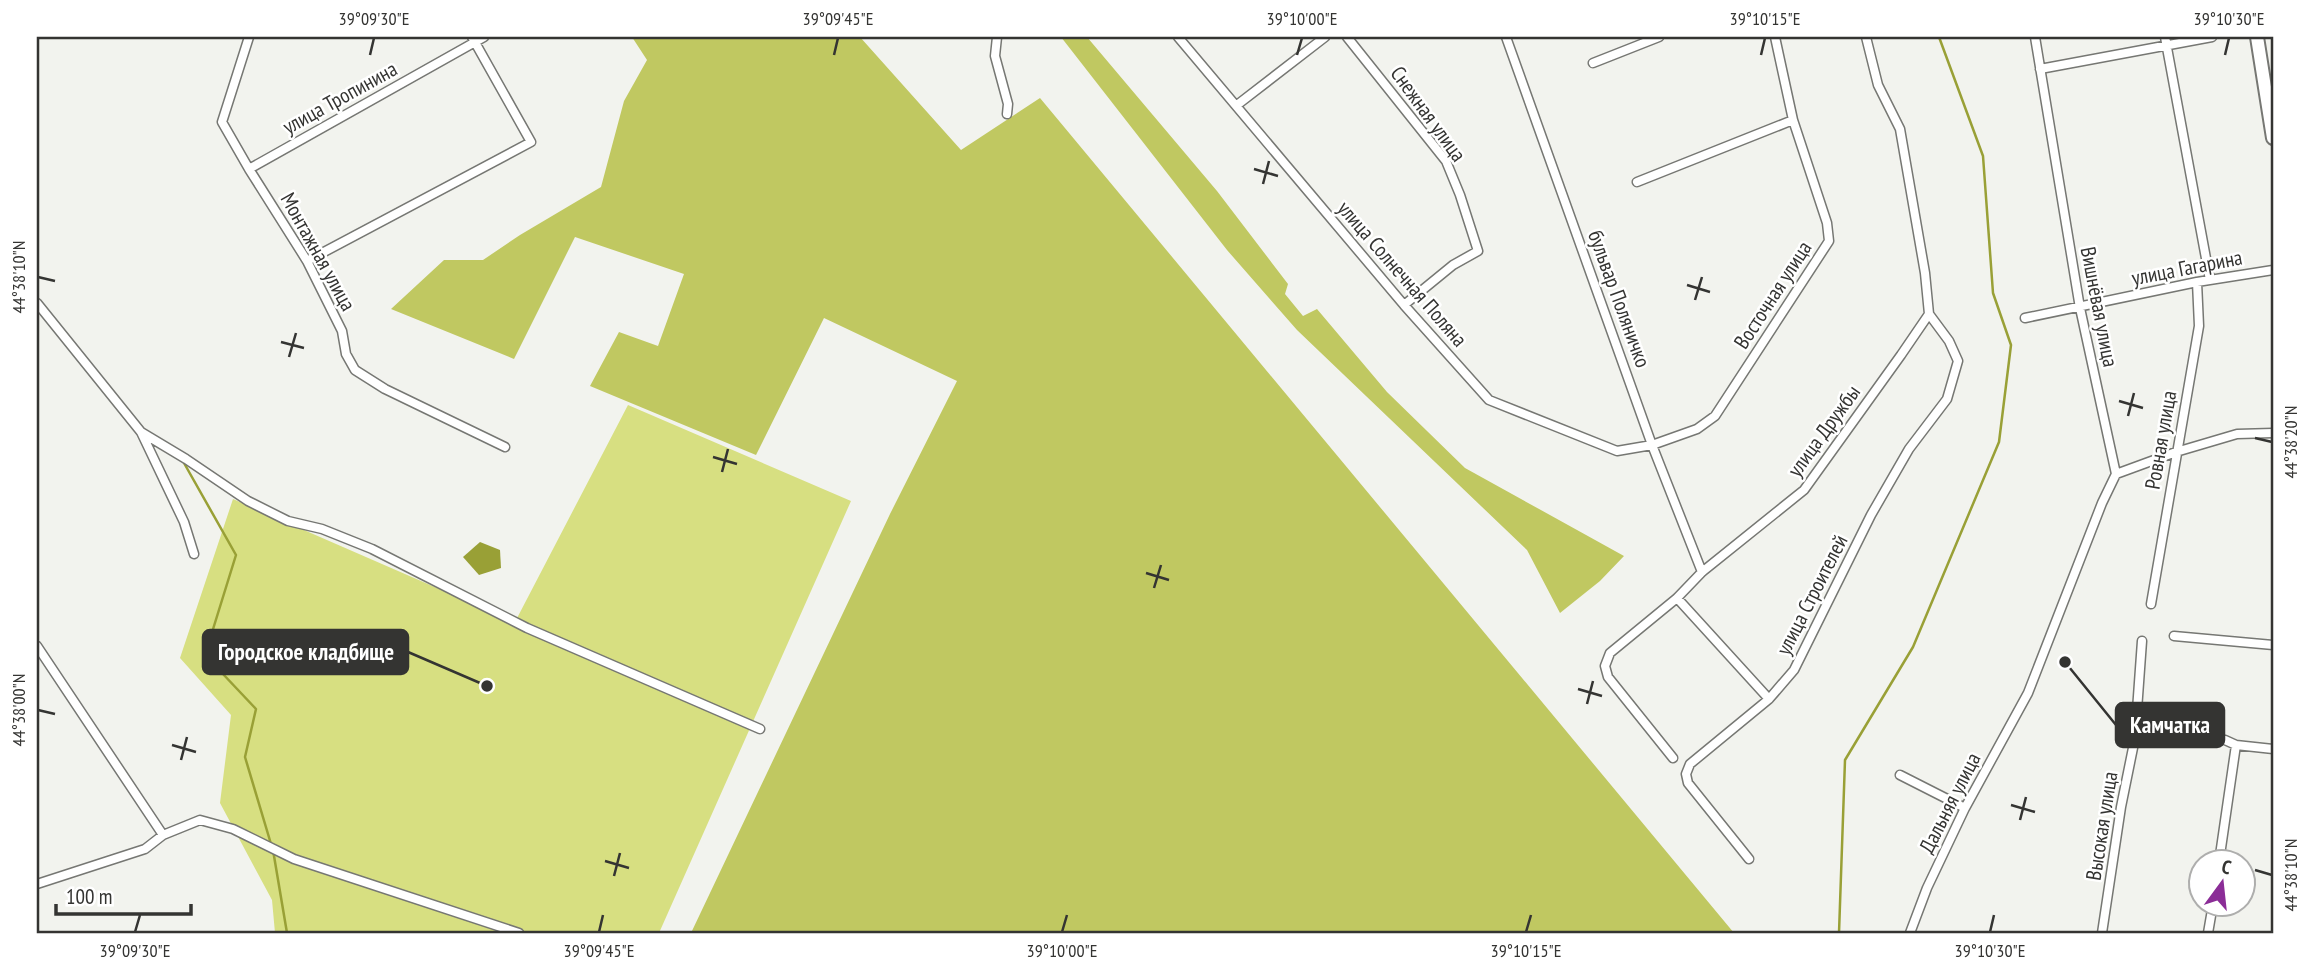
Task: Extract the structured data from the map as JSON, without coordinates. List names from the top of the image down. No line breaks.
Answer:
{"streets":{"street":["улица Тропинина","Снежная улица","Монтажная улица","улица Гагарина","улица Солнечная Поляна","Восточная улица","бульвар Поляничко","Вишнёвая улица","улица Дружбы","Ровная улица","улица Строителей","Дальняя улица","Высокая улица"]},"crossings":[["улица Тропинина","Монтажная улица"],["Снежная улица","улица Солнечная Поляна"],["улица Гагарина","Вишнёвая улица"],["улица Гагарина","Ровная улица"],["улица Солнечная Поляна","Восточная улица"],["улица Солнечная Поляна","бульвар Поляничко"],["Восточная улица","бульвар Поляничко"],["бульвар Поляничко","улица Дружбы"],["Вишнёвая улица","Дальняя улица"],["улица Дружбы","улица Строителей"]],"places":["Камчатка","Городское кладбище"],"scale_bar":"100 m","north":"top","coordinates":["39°09'30\"E","39°09'45\"E","39°10'00\"E","39°10'15\"E","39°10'30\"E","44°38'10\"N","44°38'20\"N","44°38'00\"N"]}
